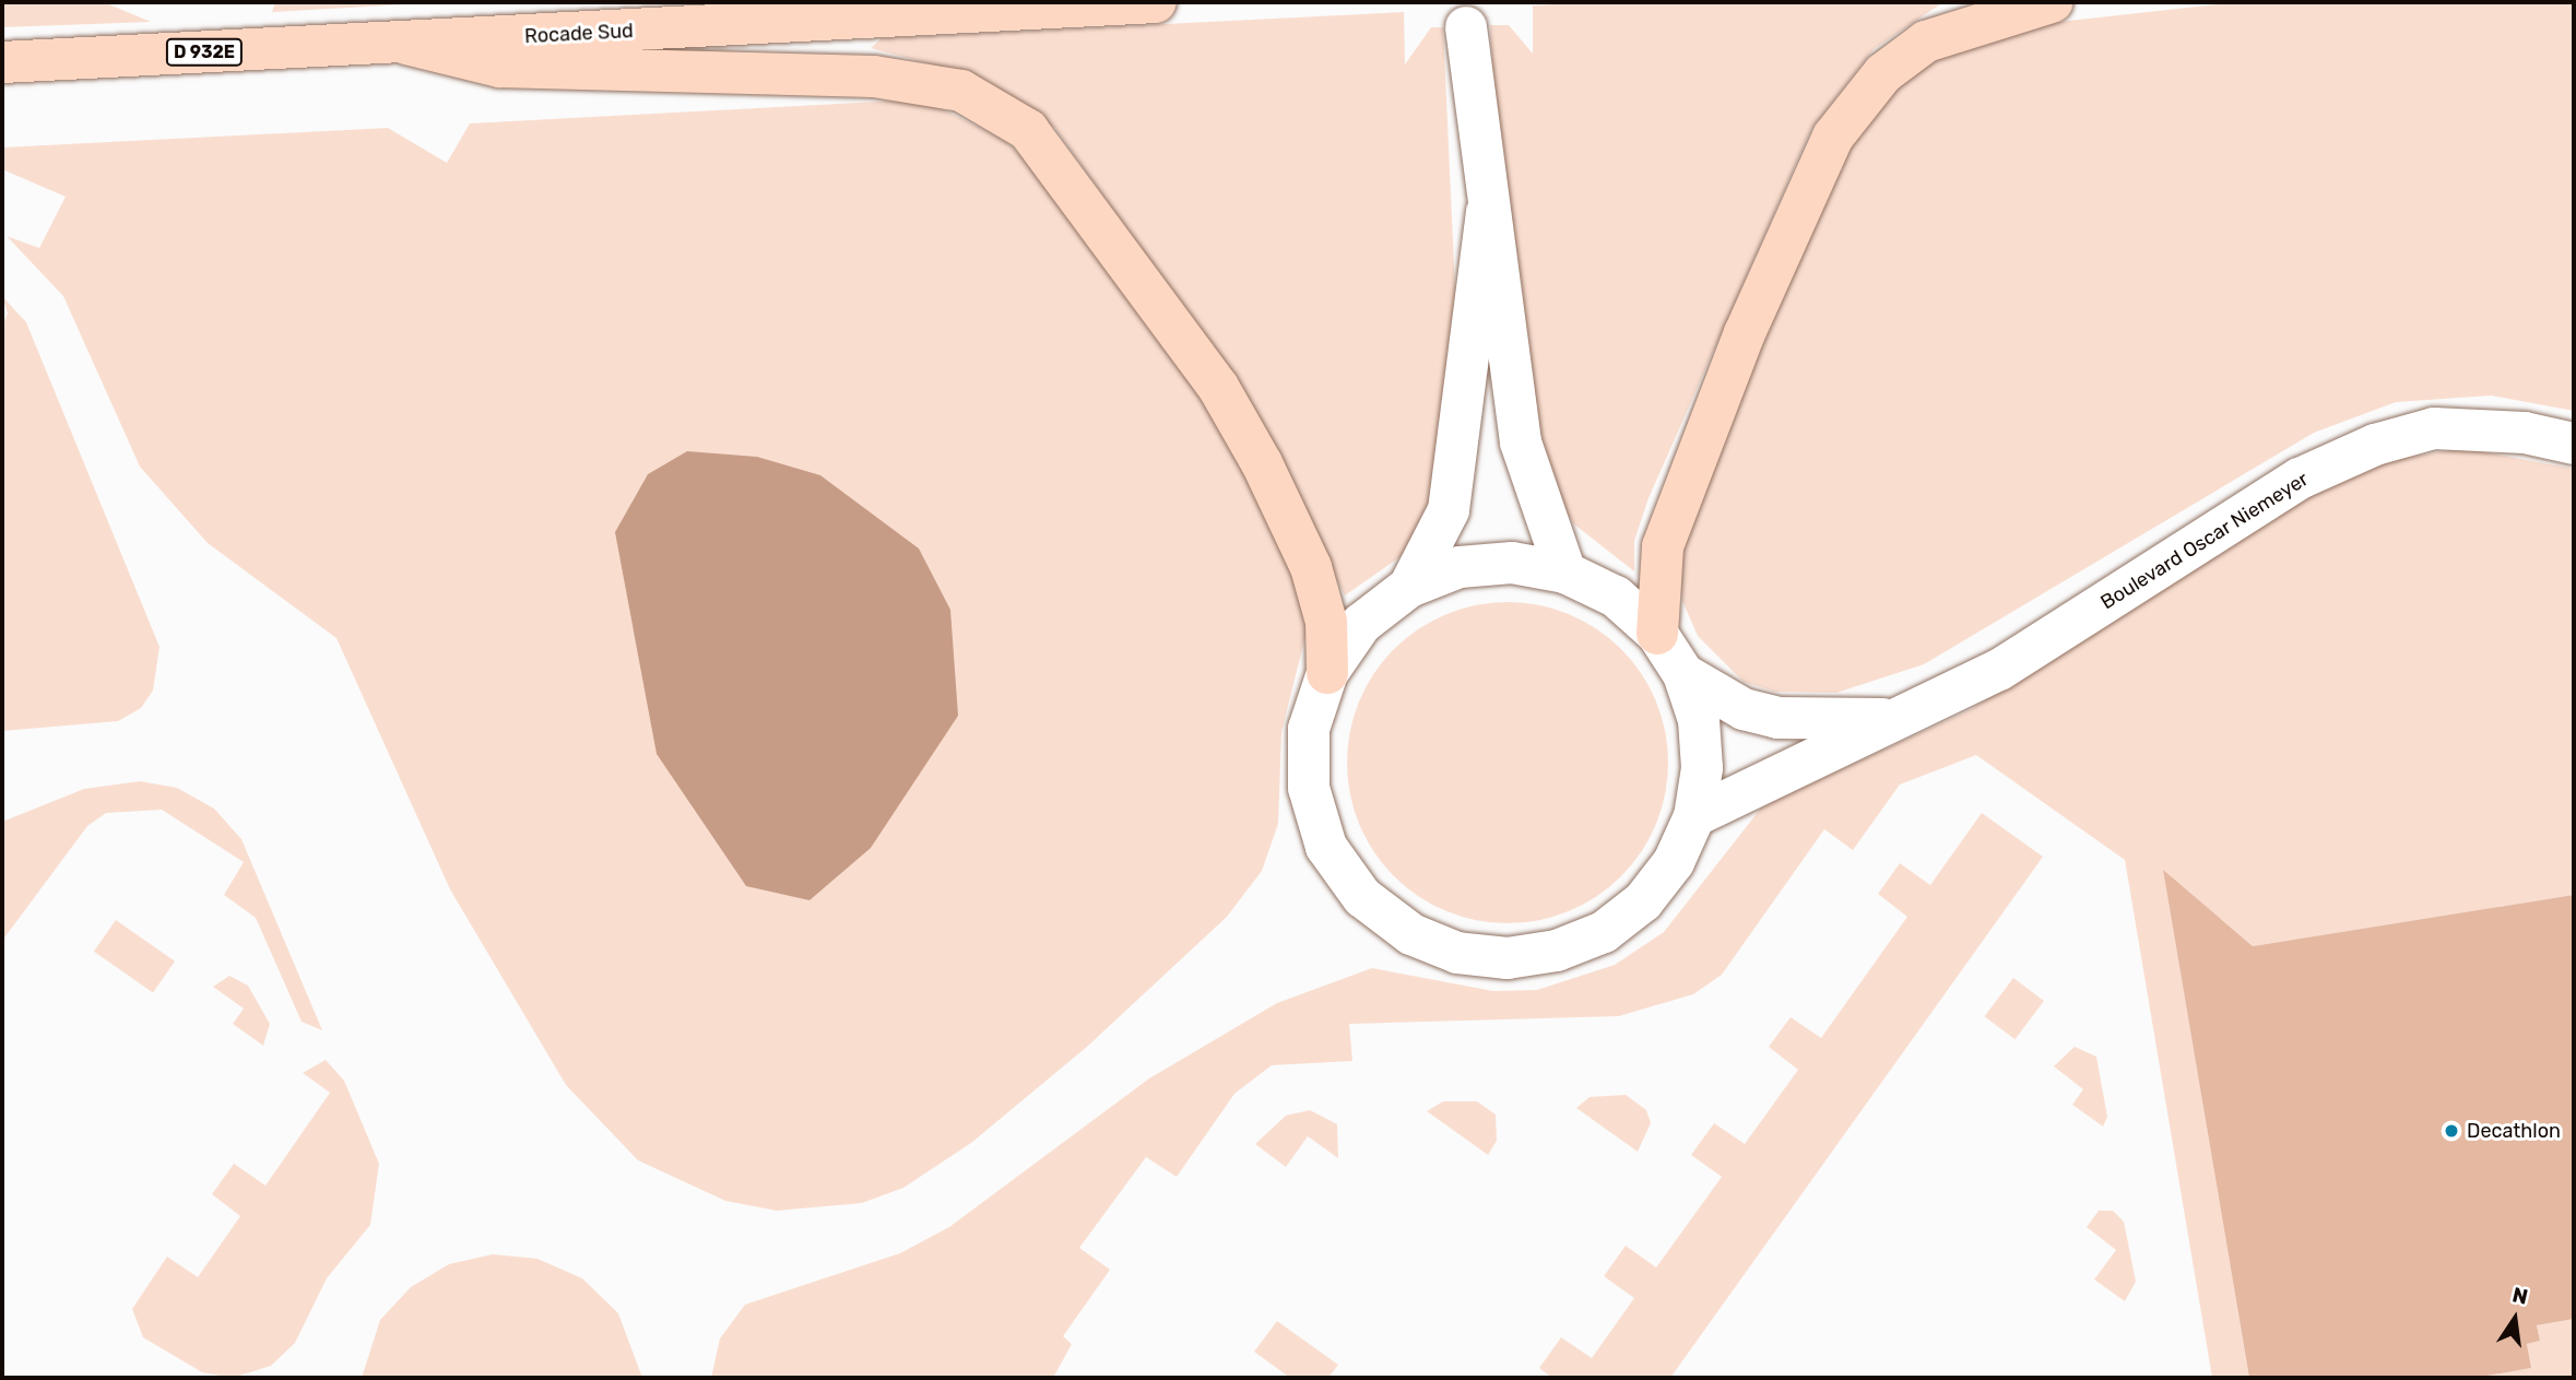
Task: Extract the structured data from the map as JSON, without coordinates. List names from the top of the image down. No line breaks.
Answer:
{"streets":{"main road":["Rocade Sud","D 932E"],"street":["Boulevard Oscar Niemeyer"]},"places":["Decathlon"],"north":"top"}
